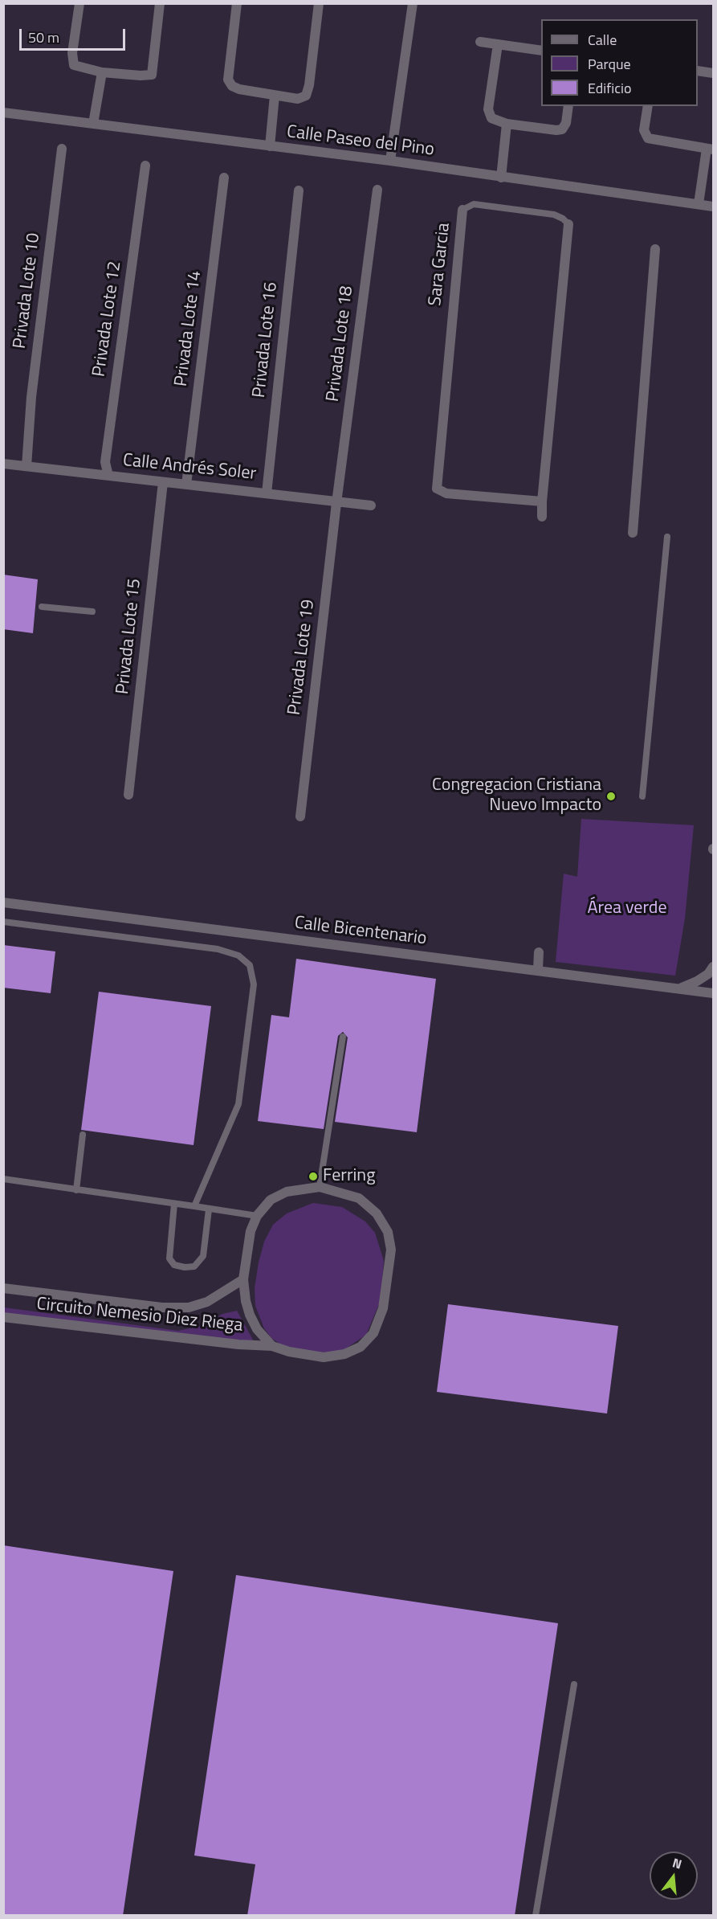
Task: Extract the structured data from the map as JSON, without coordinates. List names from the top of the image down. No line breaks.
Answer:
{"streets":{"street":["Calle Paseo del Pino","Sara Garcia","Privada Lote 10","Privada Lote 12","Privada Lote 14","Privada Lote 16","Privada Lote 18","Calle Andrés Soler","Privada Lote 15","Privada Lote 19","Calle Bicentenario","Circuito Nemesio Diez Riega"]},"crossings":[["Privada Lote 10","Calle Andrés Soler"],["Privada Lote 12","Calle Andrés Soler"],["Privada Lote 14","Calle Andrés Soler"],["Privada Lote 16","Calle Andrés Soler"],["Privada Lote 18","Calle Andrés Soler"],["Privada Lote 18","Privada Lote 19"],["Calle Andrés Soler","Privada Lote 15"],["Calle Andrés Soler","Privada Lote 19"]],"parks":["Área verde"],"places":["Congregacion Cristiana Nuevo Impacto","Ferring"],"legend":["Calle","Parque","Edificio"],"scale_bar":"50 m","north":"top"}
